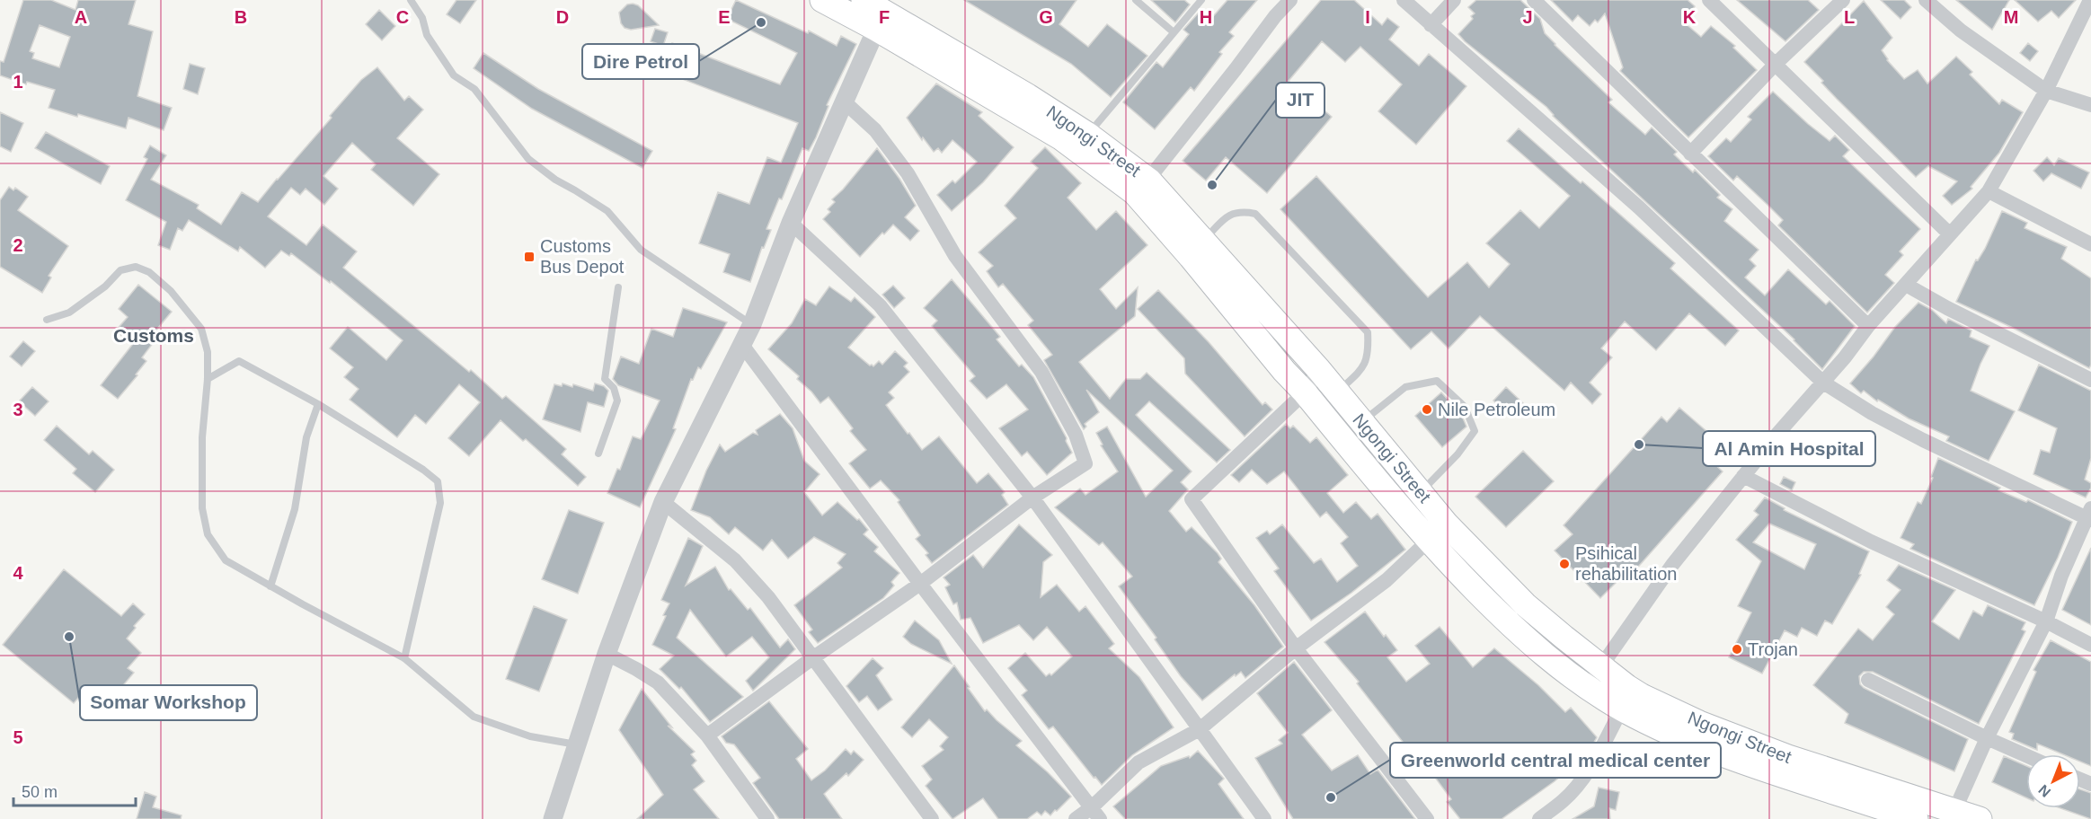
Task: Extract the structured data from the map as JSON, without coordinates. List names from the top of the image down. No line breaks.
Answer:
{"streets":{"main road":["Ngongi Street"]},"districts":["Customs"],"places":{"other":["Dire Petrol","JIT","Nile Petroleum","Al Amin Hospital","Psihical rehabilitation","Somar Workshop","Trojan","Greenworld central medical center"],"transit":["Customs Bus Depot"]},"scale_bar":"50 m","north":"bottom left","grid":{"columns":["A","B","C","D","E","F","G","H","I","J","K","L","M"],"rows":["1","2","3","4","5"]}}
